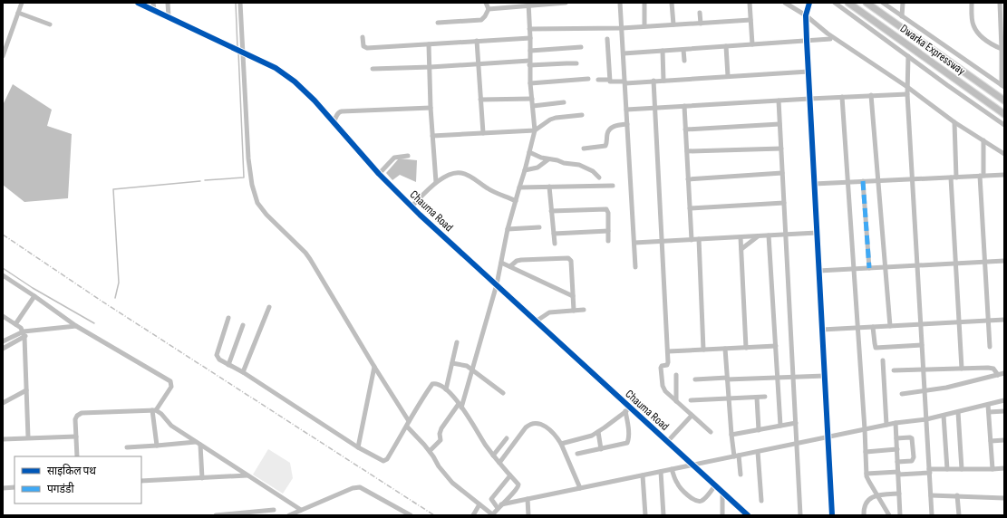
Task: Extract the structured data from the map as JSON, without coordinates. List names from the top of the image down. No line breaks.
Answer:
{"streets":{"highway":["Dwarka Expressway"],"street":["Chauma Road"]},"legend":["साइकिल पथ","पगडंडी"]}
